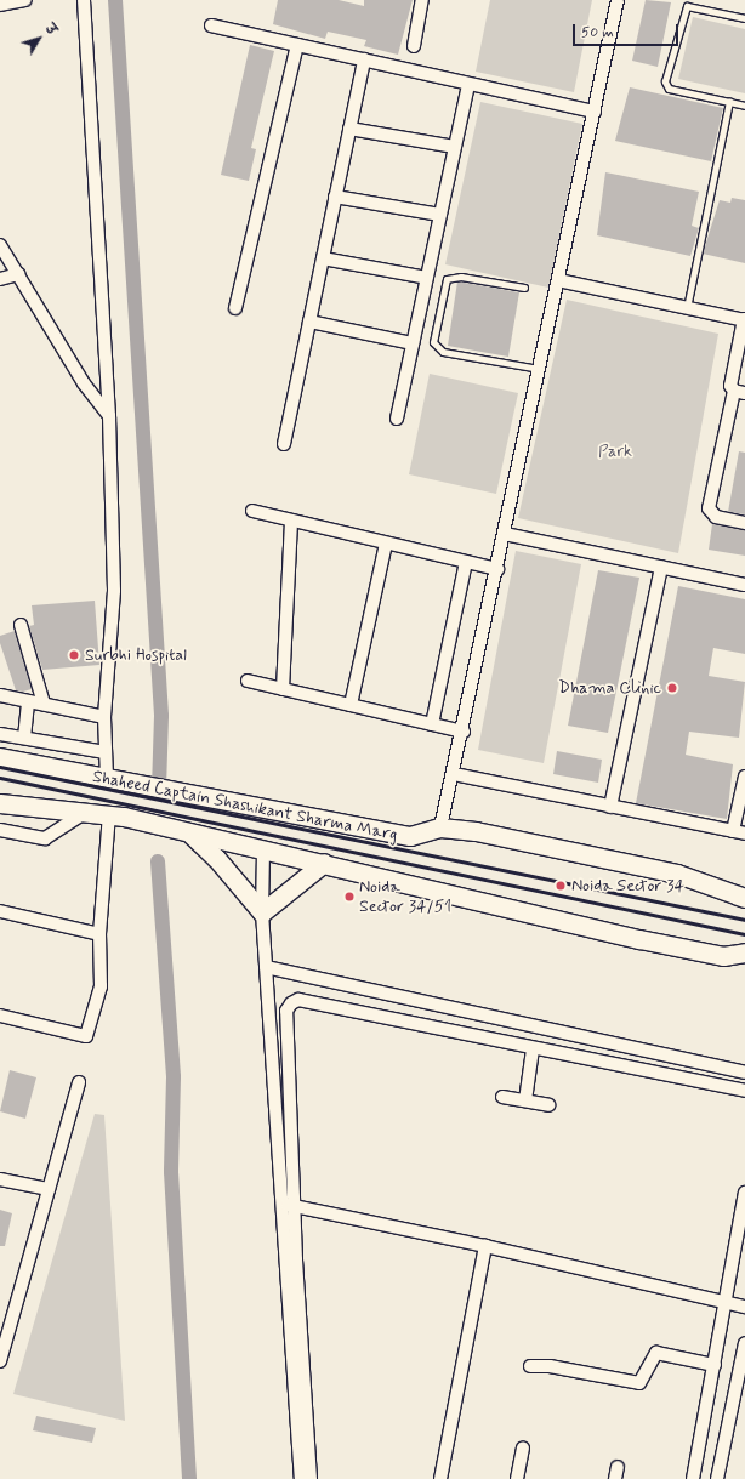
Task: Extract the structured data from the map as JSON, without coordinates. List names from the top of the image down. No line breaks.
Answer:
{"streets":{"main road":["Shaheed Captain Shashikant Sharma Marg"]},"parks":["Park"],"places":["Surbhi Hospital","Dhama Clinic","Noida Sector 34","Noida Sector 34/51"],"scale_bar":"50 m","north":"top right"}
